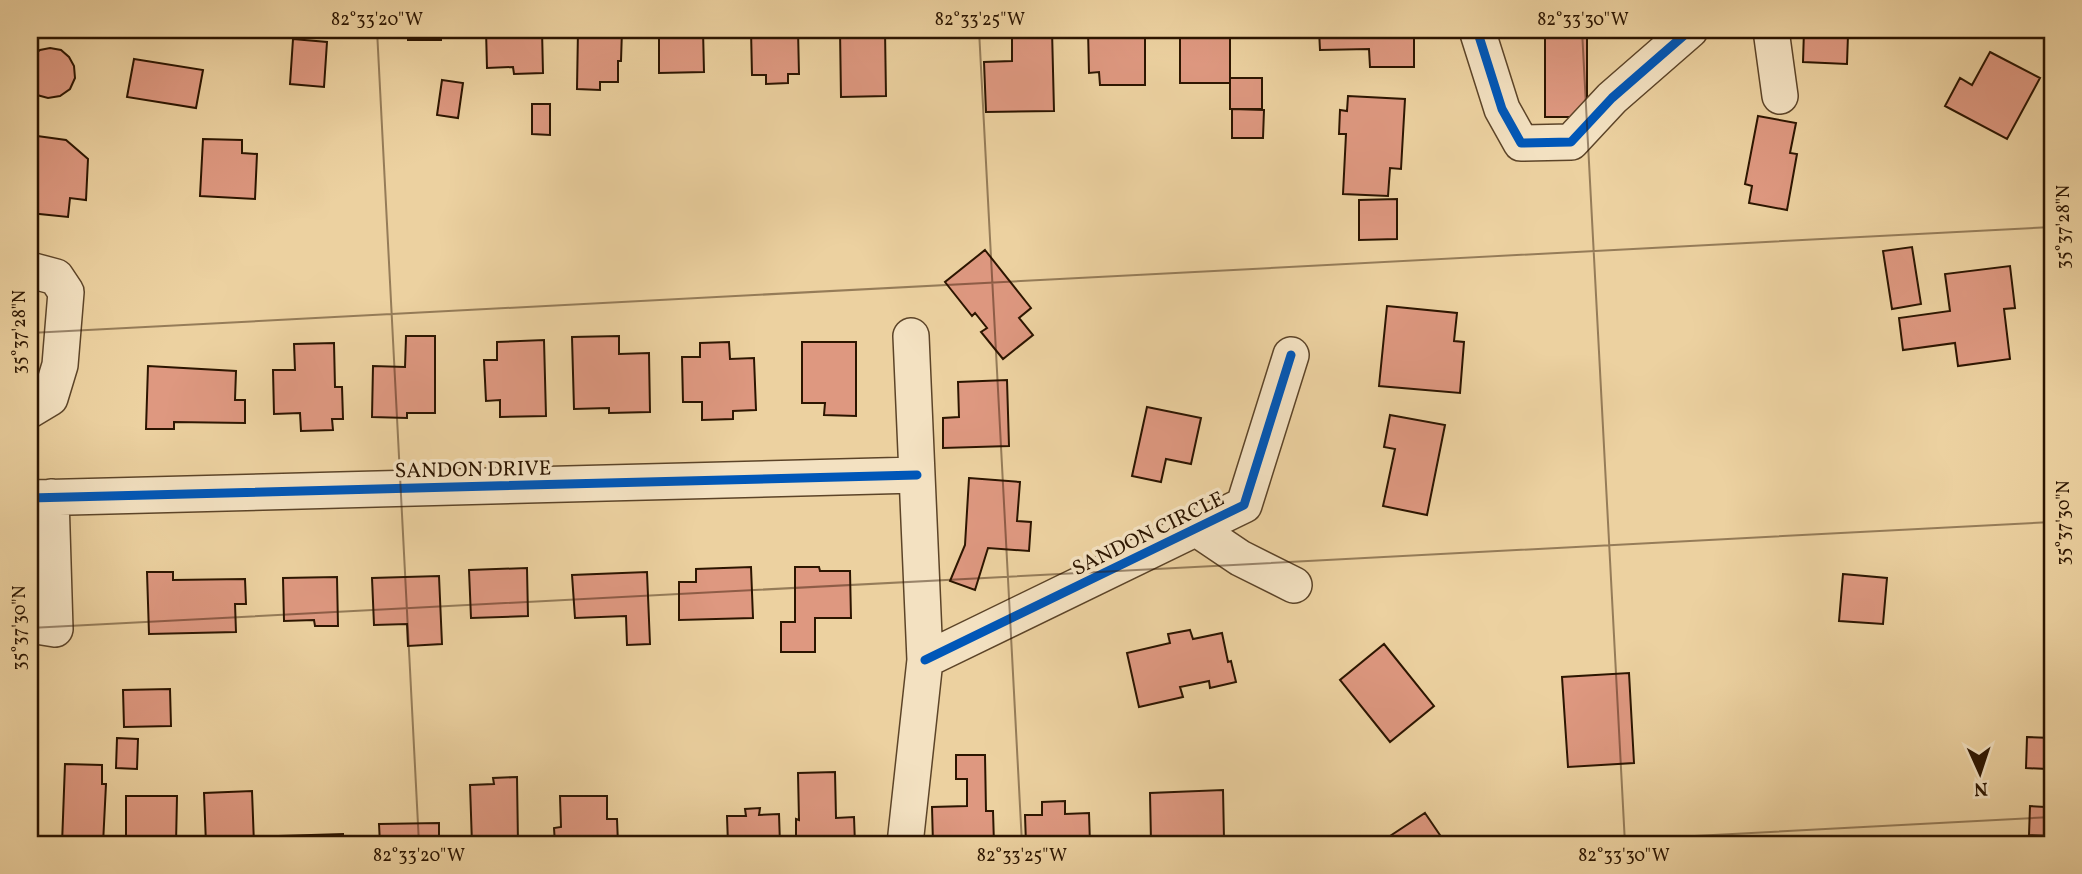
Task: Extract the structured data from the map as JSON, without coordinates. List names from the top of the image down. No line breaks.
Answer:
{"streets":{"street":["SANDON DRIVE","SANDON CIRCLE"]},"north":"bottom","coordinates":["82°33'20\"W","82°33'25\"W","82°33'30\"W","35°37'28\"N","35°37'30\"N"]}
